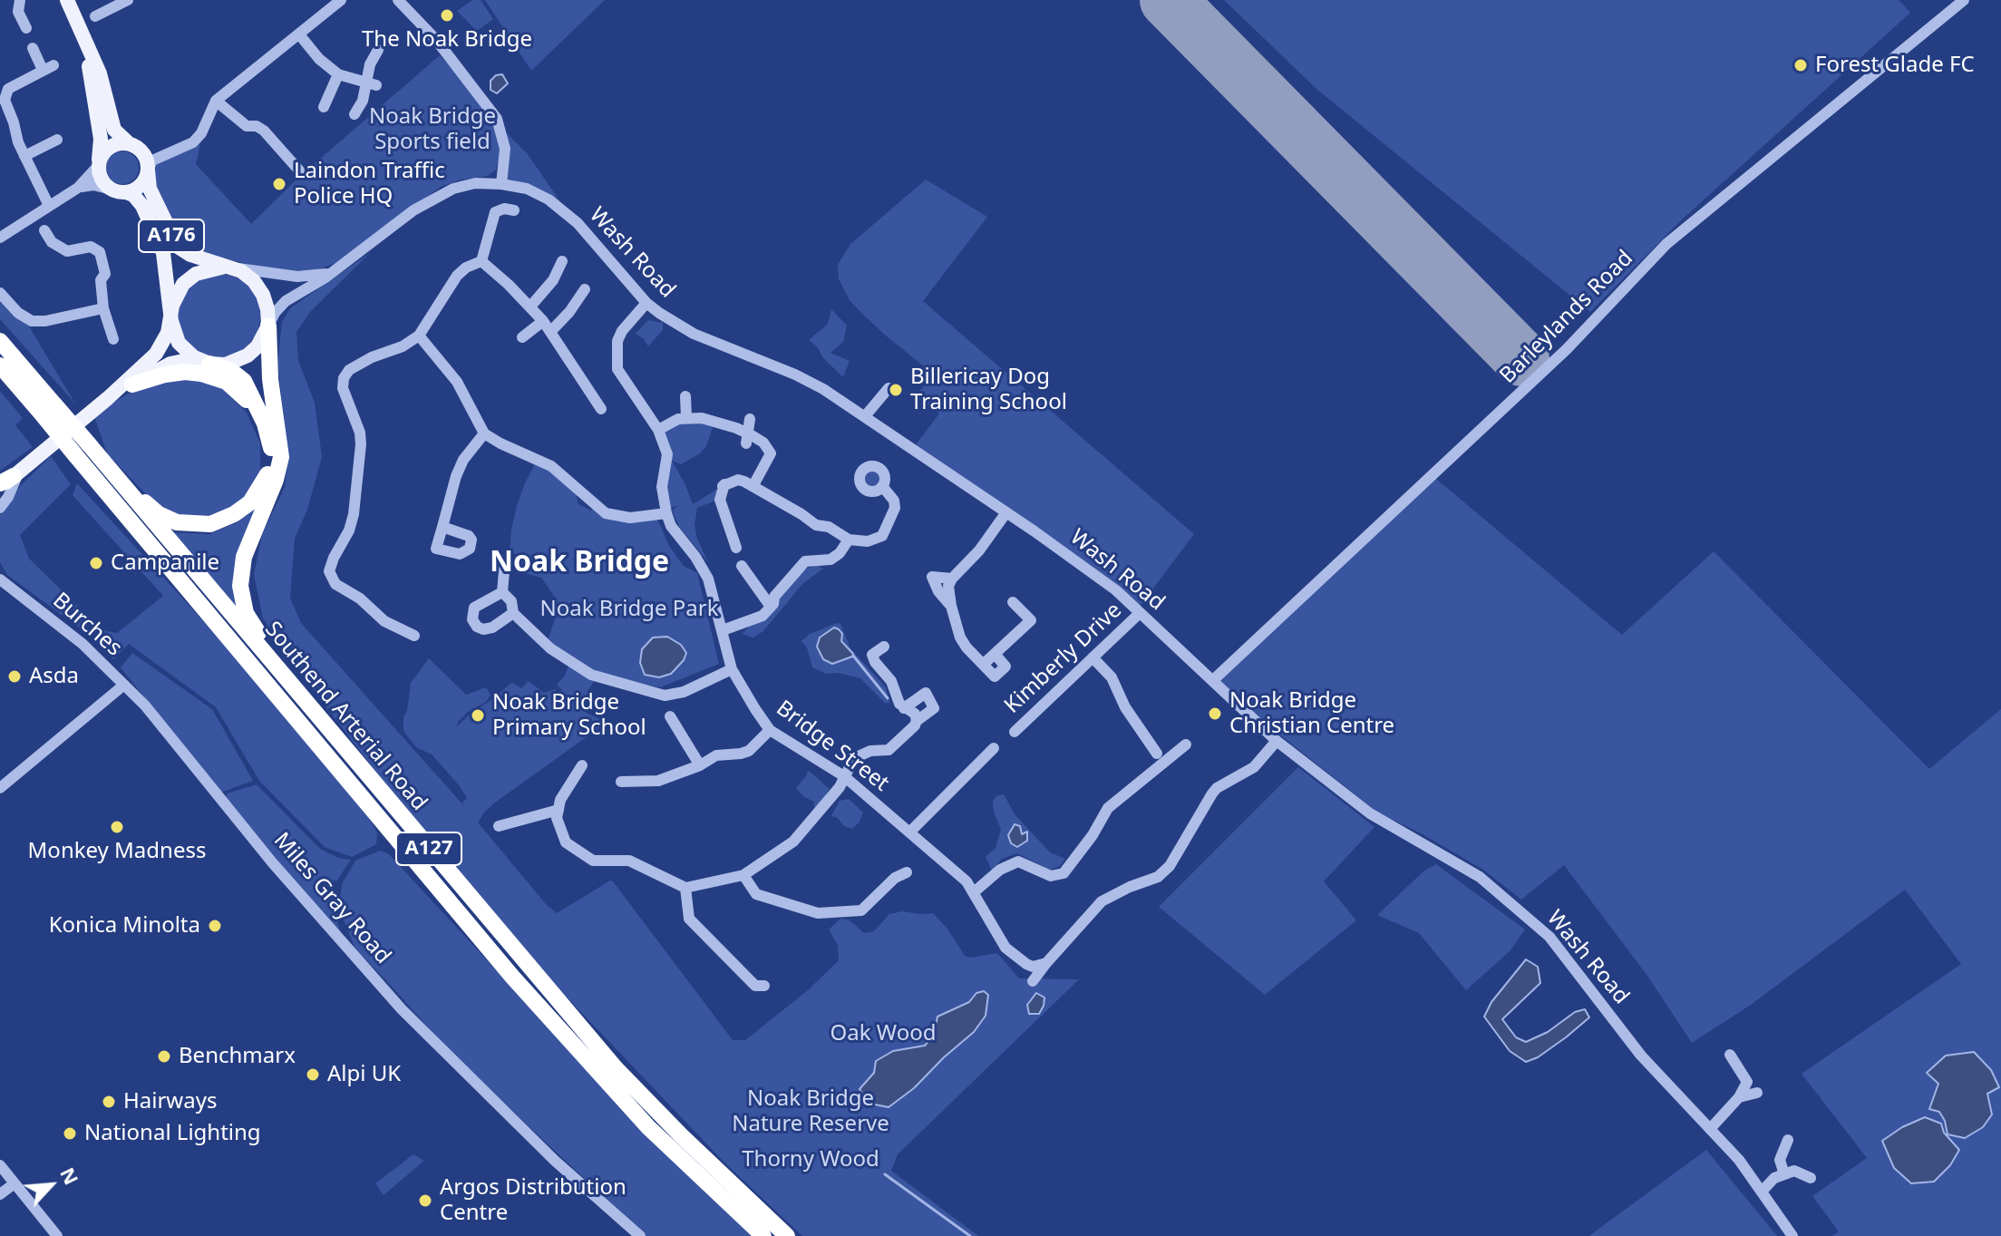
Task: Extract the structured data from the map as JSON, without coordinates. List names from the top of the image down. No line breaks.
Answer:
{"streets":{"highway":["Southend Arterial Road","A127"],"main road":["A176"],"street":["Wash Road","Barleylands Road","Burches","Kimberly Drive","Bridge Street","Miles Gray Road"]},"crossings":[["A176","Wash Road"],["Wash Road","Barleylands Road"],["Wash Road","Kimberly Drive"],["Wash Road","Bridge Street"],["Burches","Miles Gray Road"],["Southend Arterial Road","A127"]],"districts":["Noak Bridge"],"parks":["Noak Bridge Sports field","Noak Bridge Park","Oak Wood","Noak Bridge Nature Reserve","Thorny Wood"],"places":["The Noak Bridge","Forest Glade FC","Laindon Traffic Police HQ","Billericay Dog Training School","Campanile","Asda","Noak Bridge Christian Centre","Noak Bridge Primary School","Monkey Madness","Konica Minolta","Benchmarx","Alpi UK","Hairways","National Lighting","Argos Distribution Centre"],"north":"top right"}
